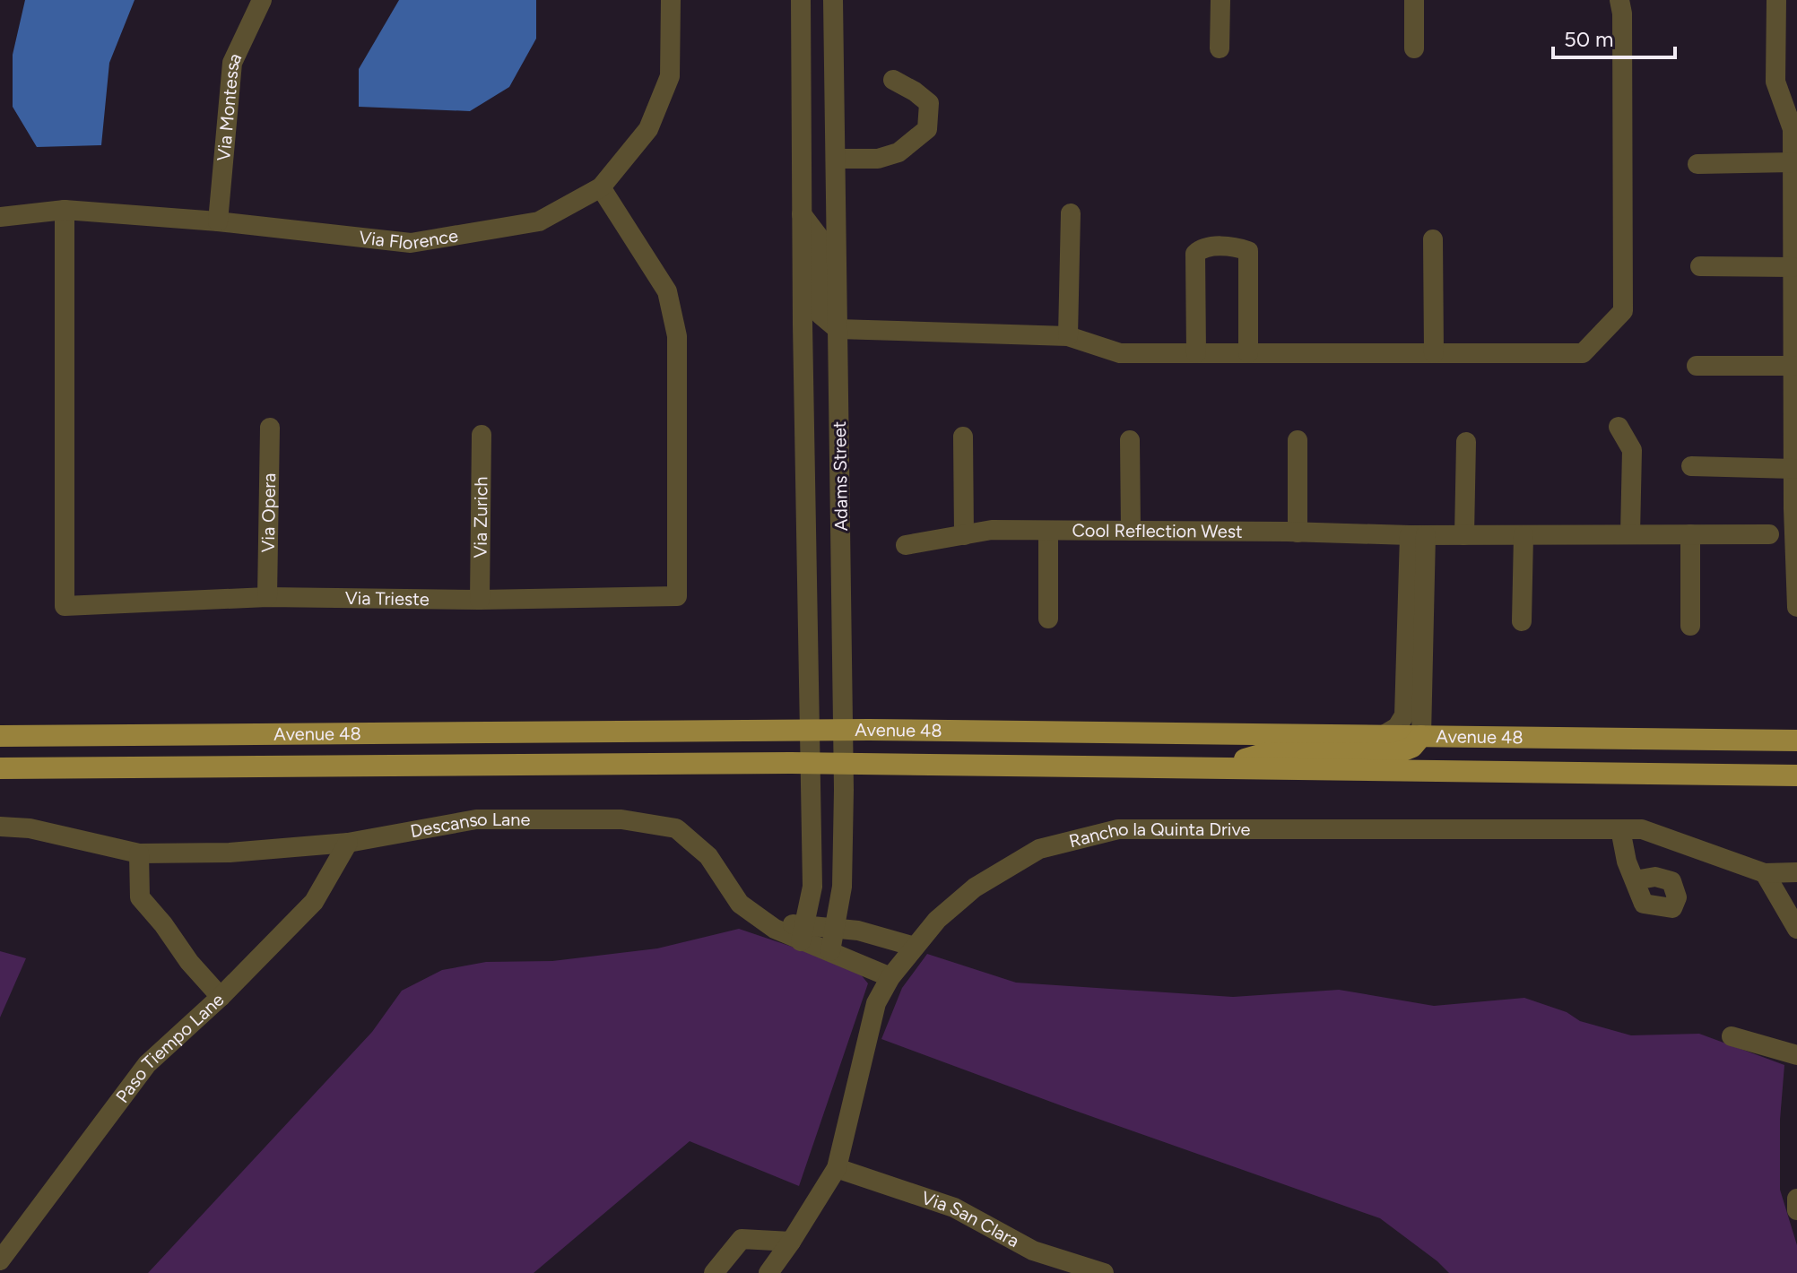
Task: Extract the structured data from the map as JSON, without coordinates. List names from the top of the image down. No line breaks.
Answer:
{"streets":{"main road":["Avenue 48"],"street":["Via Montessa","Via Florence","Adams Street","Via Opera","Via Zurich","Cool Reflection West","Via Trieste","Descanso Lane","Rancho la Quinta Drive","Paso Tiempo Lane","Via San Clara"]},"crossings":[["Via Montessa","Via Florence"],["Via Florence","Via Trieste"],["Adams Street","Avenue 48"],["Adams Street","Descanso Lane"],["Via Opera","Via Trieste"],["Via Zurich","Via Trieste"],["Descanso Lane","Paso Tiempo Lane"],["Rancho la Quinta Drive","Via San Clara"]],"scale_bar":"50 m"}
